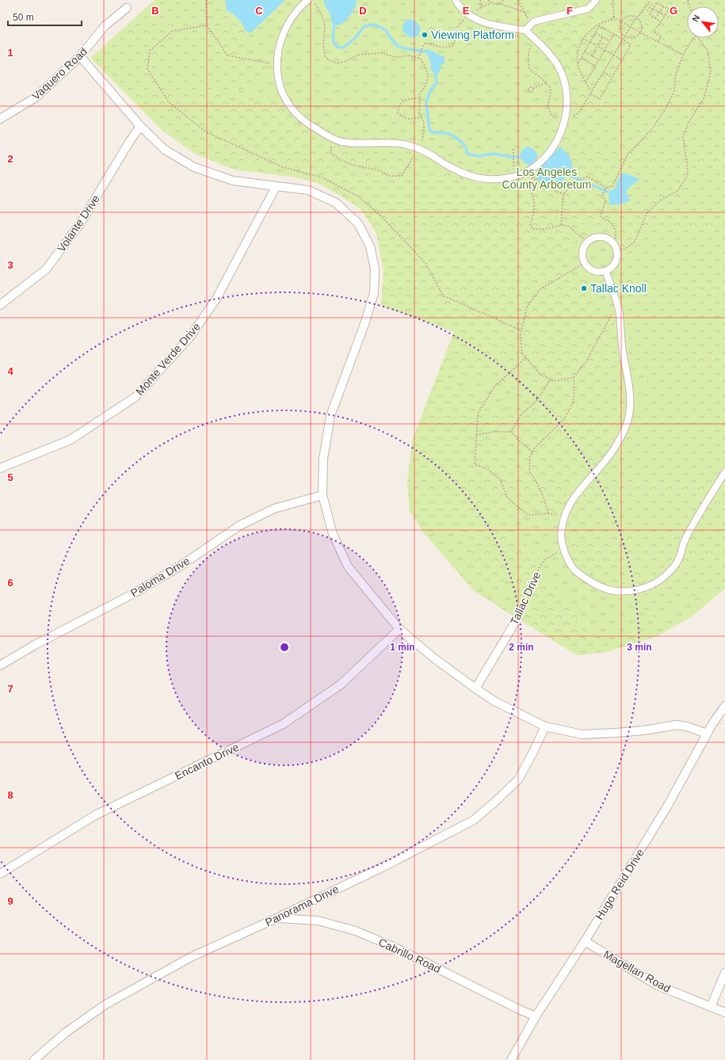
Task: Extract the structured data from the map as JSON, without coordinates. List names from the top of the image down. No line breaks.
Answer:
{"streets":{"street":["Vaquero Road","Volante Drive","Monte Verde Drive","Paloma Drive","Tallac Drive","Encanto Drive","Hugo Reid Drive","Panorama Drive","Cabrillo Road","Magellan Road"]},"crossings":[["Hugo Reid Drive","Cabrillo Road"],["Hugo Reid Drive","Magellan Road"],["Panorama Drive","Cabrillo Road"]],"parks":["Los Angeles County Arboretum"],"places":["Viewing Platform","Tallac Knoll"],"scale_bar":"50 m","north":"top left","grid":{"columns":["B","C","D","E","F","G"],"rows":["1","2","3","4","5","6","7","8","9"]},"rings":["1 min","2 min","3 min"]}
